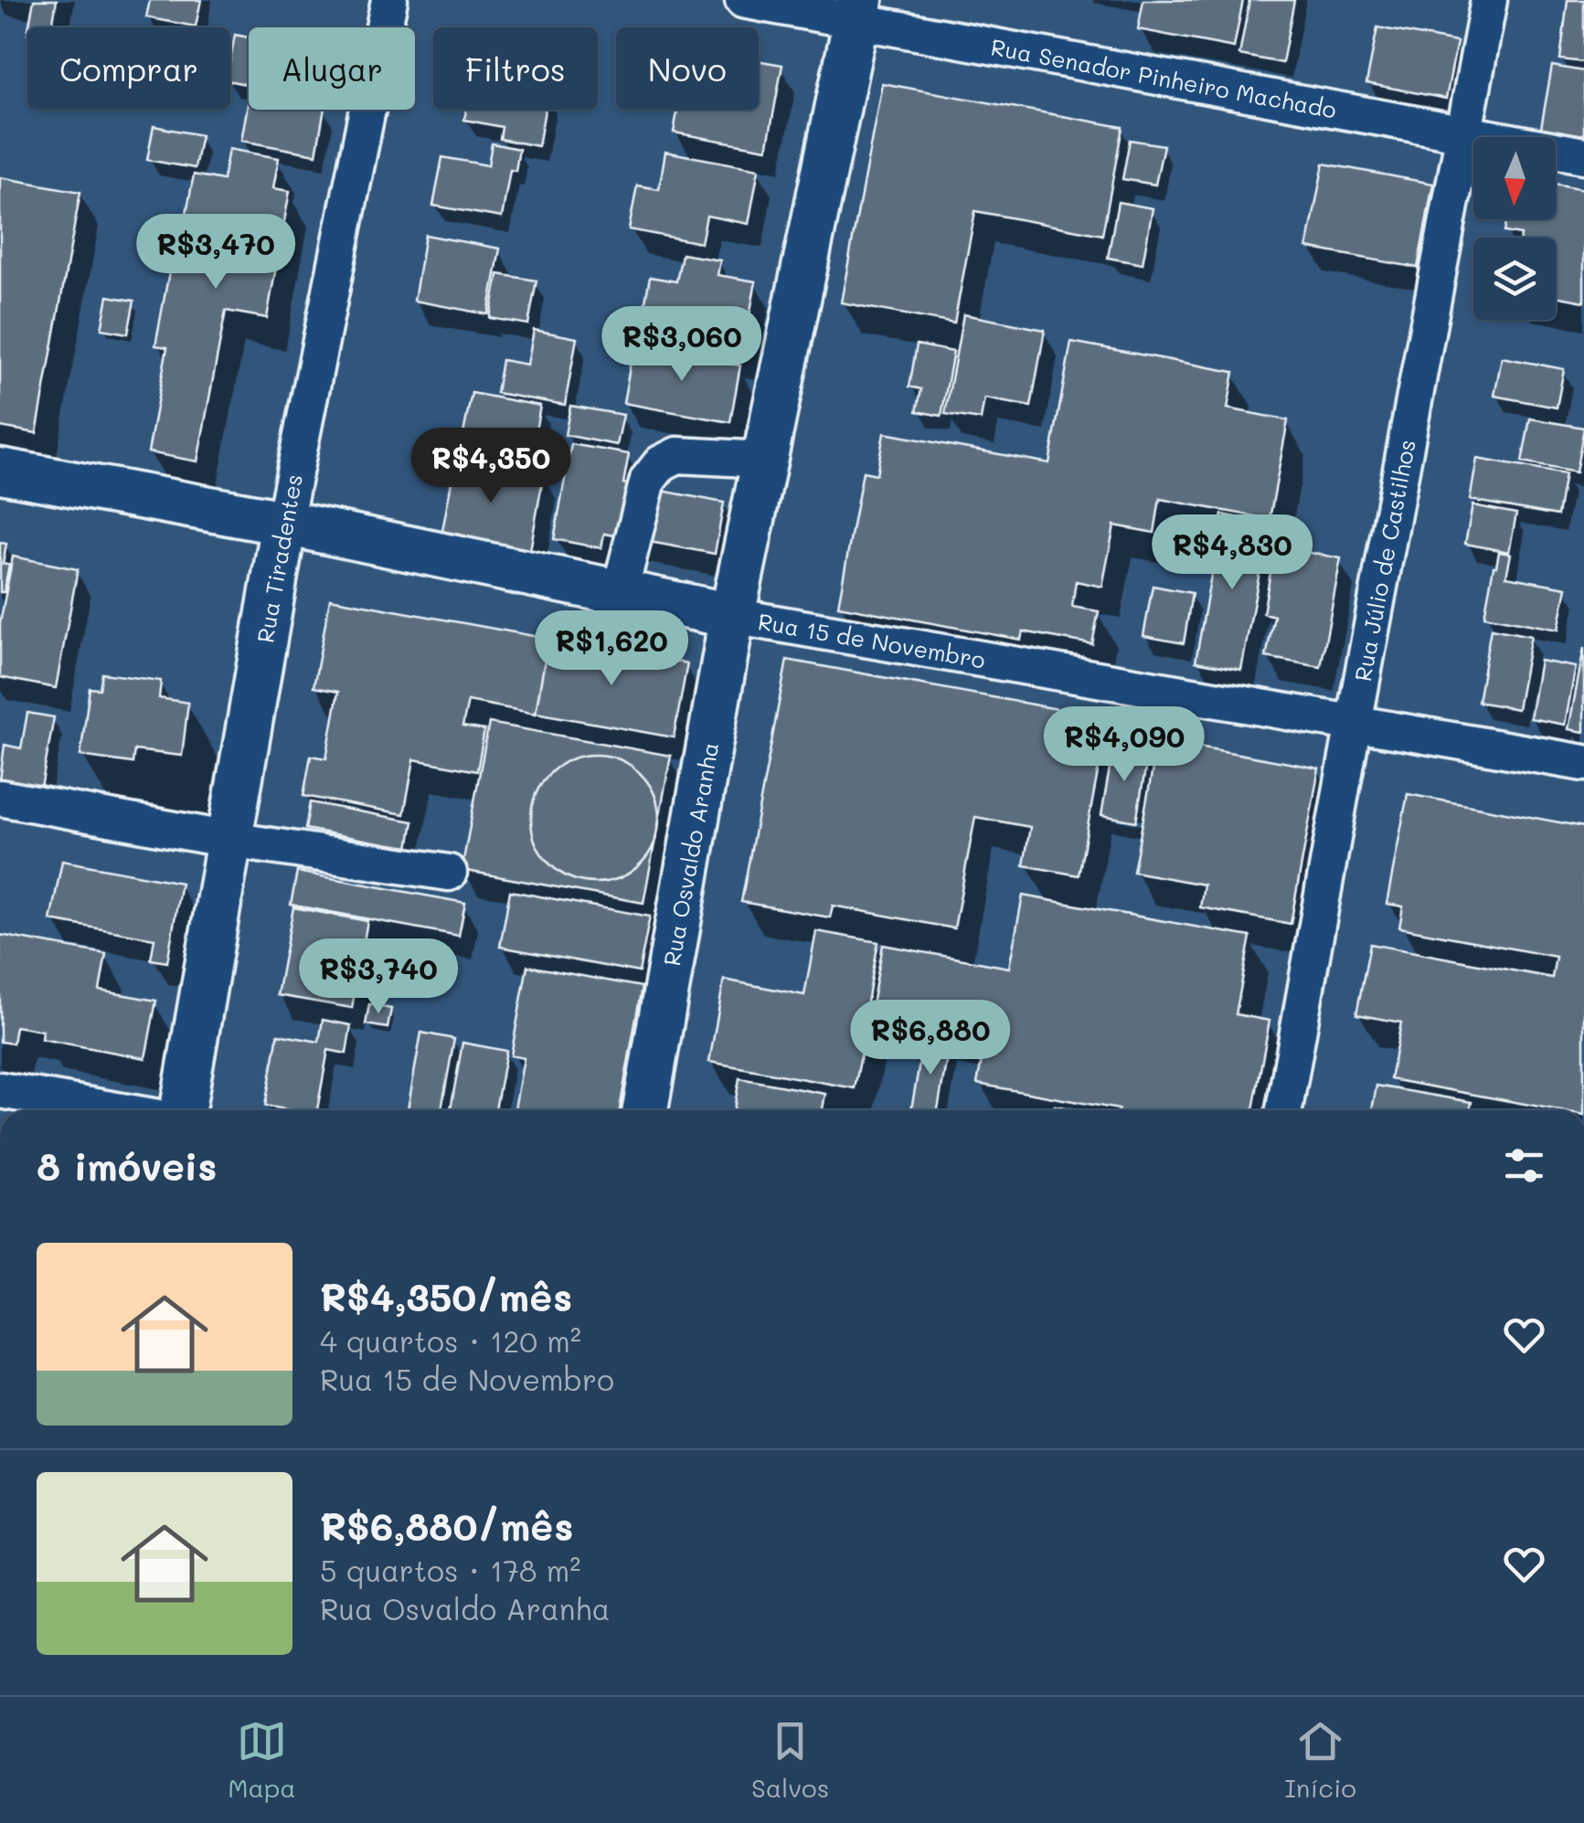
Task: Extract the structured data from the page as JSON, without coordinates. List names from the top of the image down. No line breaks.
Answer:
{"streets":{"main road":["Rua Tiradentes","Rua 15 de Novembro","Rua Osvaldo Aranha"],"street":["Rua Senador Pinheiro Machado","Rua Júlio de Castilhos"]},"crossings":[["Rua Senador Pinheiro Machado","Rua Júlio de Castilhos"],["Rua Senador Pinheiro Machado","Rua Osvaldo Aranha"],["Rua Tiradentes","Rua 15 de Novembro"],["Rua Júlio de Castilhos","Rua 15 de Novembro"],["Rua 15 de Novembro","Rua Osvaldo Aranha"]],"north":"bottom","page":{"chip":["Comprar","Alugar","Filtros","Novo"],"price":["R$3,470","R$3,060","R$4,350","R$4,830","R$1,620","R$4,090","R$3,740","R$6,880"],"heading":"8 imóveis","list":[{"name":"R$4,350/mês","note":"4 quartos · 120 m² · Rua 15 de Novembro"},{"name":"R$6,880/mês","note":"5 quartos · 178 m² · Rua Osvaldo Aranha"}],"tabs":["Mapa","Salvos","Início"]}}
